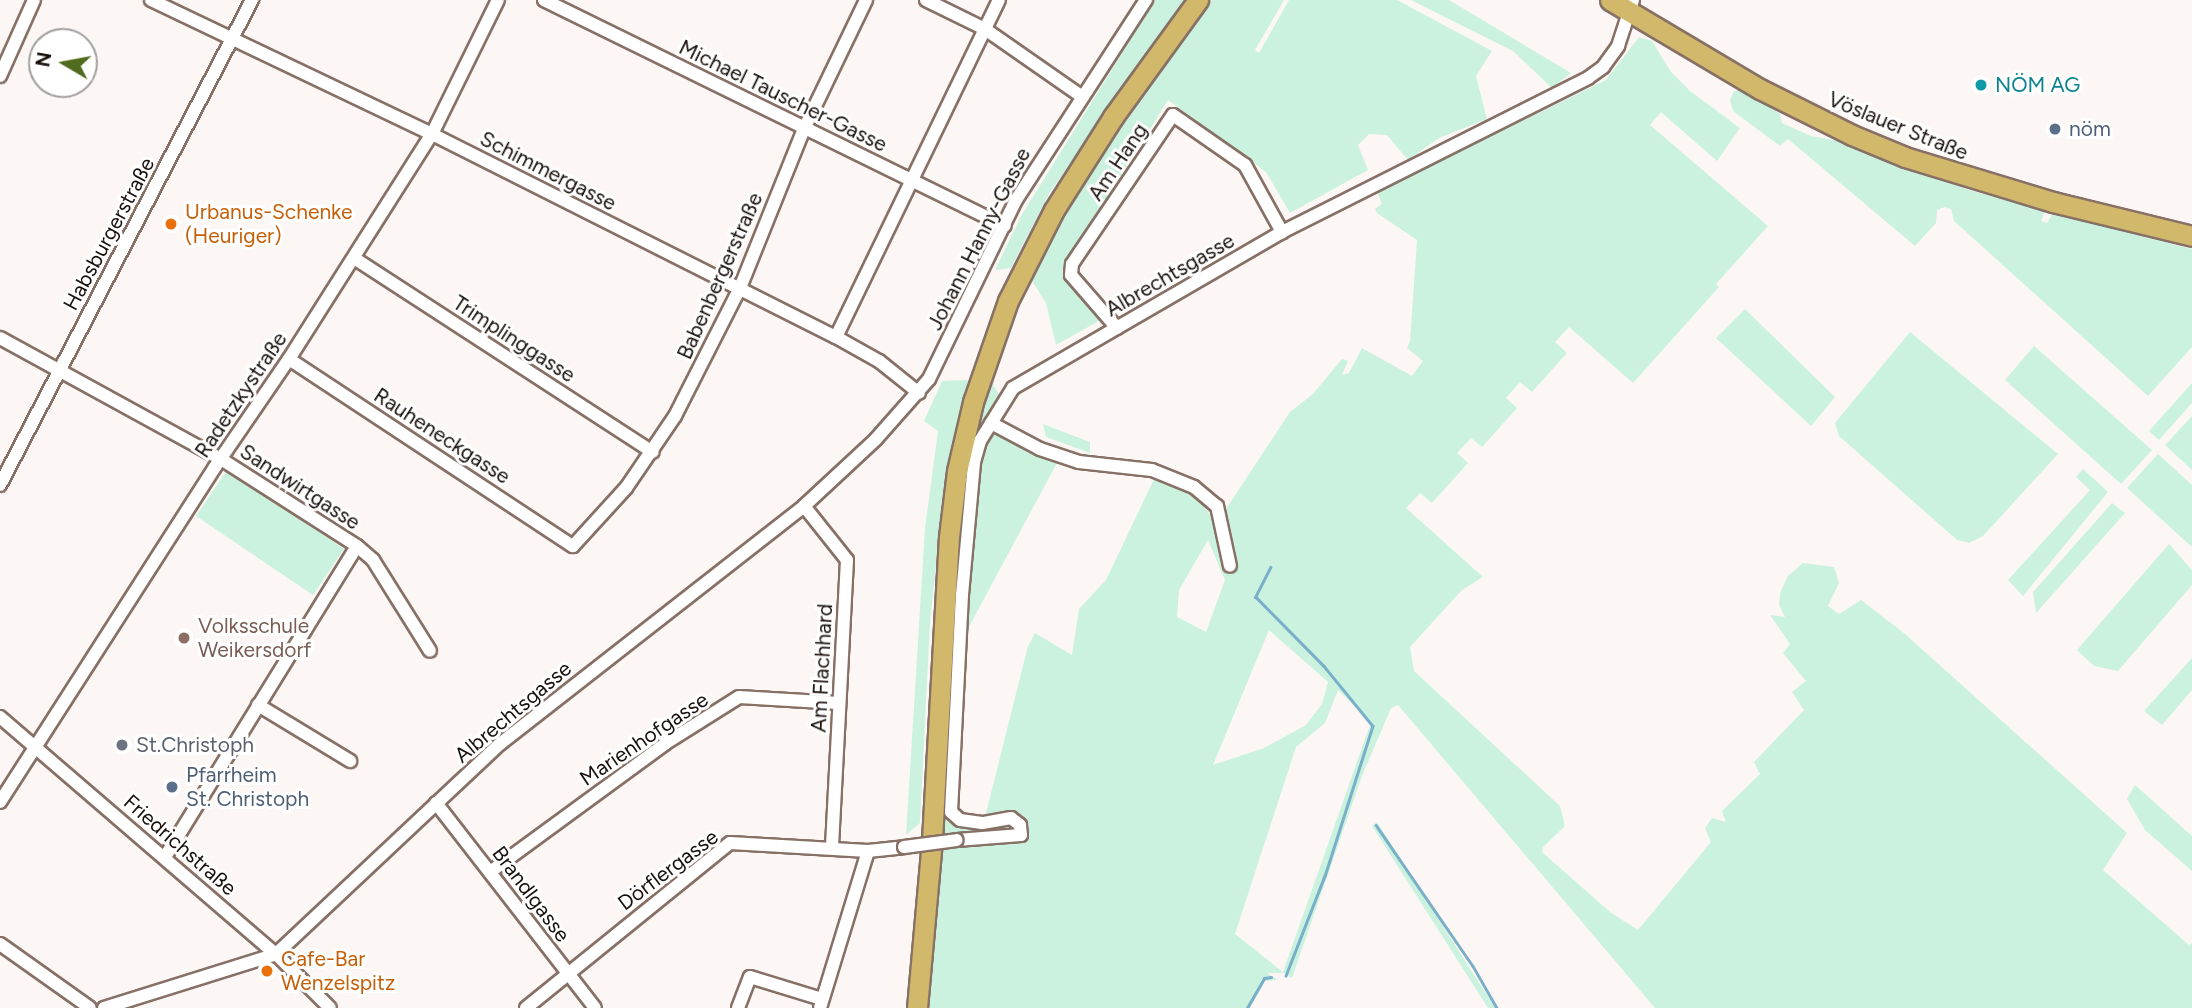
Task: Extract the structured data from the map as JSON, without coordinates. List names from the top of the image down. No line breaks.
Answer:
{"streets":{"main road":["Vöslauer Straße"],"street":["Michael Tauscher-Gasse","Am Hang","Schimmergasse","Habsburgerstraße","Johann Hanny-Gasse","Albrechtsgasse","Babenbergerstraße","Trimplinggasse","Radetzkystraße","Rauheneckgasse","Sandwirtgasse","Am Flachhard","Marienhofgasse","Friedrichstraße","Dörflergasse","Brandlgasse"]},"crossings":[["Michael Tauscher-Gasse","Johann Hanny-Gasse"],["Michael Tauscher-Gasse","Babenbergerstraße"],["Vöslauer Straße","Albrechtsgasse"],["Am Hang","Albrechtsgasse"],["Schimmergasse","Habsburgerstraße"],["Schimmergasse","Johann Hanny-Gasse"],["Schimmergasse","Albrechtsgasse"],["Schimmergasse","Babenbergerstraße"],["Schimmergasse","Radetzkystraße"],["Habsburgerstraße","Sandwirtgasse"],["Johann Hanny-Gasse","Albrechtsgasse"],["Albrechtsgasse","Am Flachhard"],["Albrechtsgasse","Friedrichstraße"],["Albrechtsgasse","Dörflergasse"],["Albrechtsgasse","Brandlgasse"],["Babenbergerstraße","Trimplinggasse"],["Babenbergerstraße","Rauheneckgasse"],["Trimplinggasse","Radetzkystraße"],["Radetzkystraße","Rauheneckgasse"],["Radetzkystraße","Sandwirtgasse"],["Radetzkystraße","Friedrichstraße"],["Am Flachhard","Marienhofgasse"],["Am Flachhard","Dörflergasse"],["Marienhofgasse","Brandlgasse"],["Dörflergasse","Brandlgasse"]],"places":["NÖM AG","nöm","Urbanus-Schenke (Heuriger)","Volksschule Weikersdorf","St.Christoph","Pfarrheim St. Christoph","Cafe-Bar Wenzelspitz"],"north":"left"}
